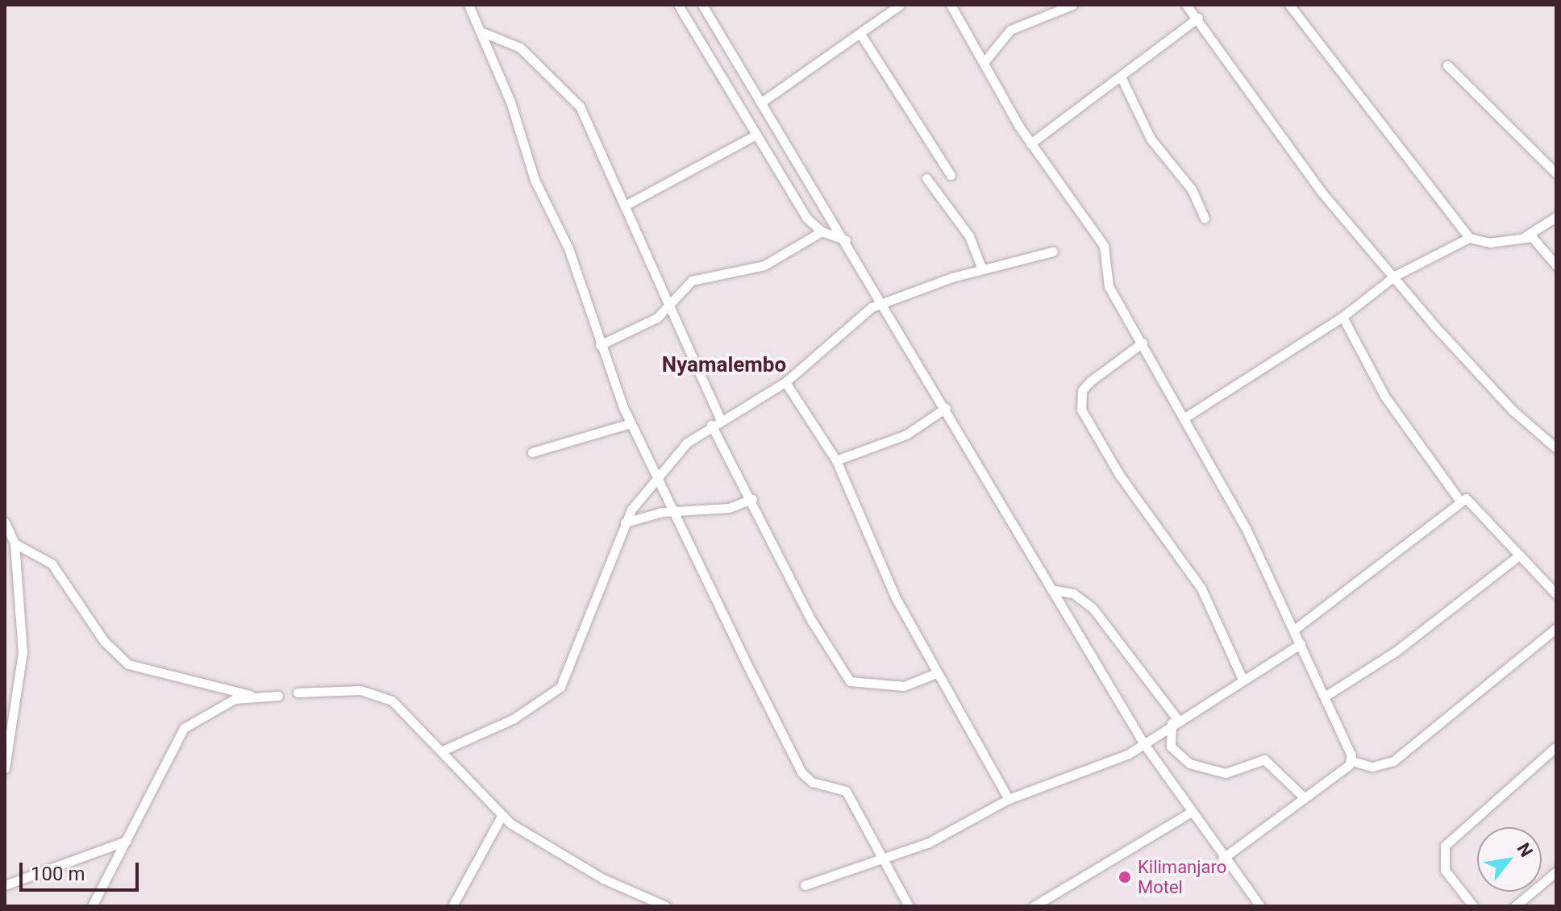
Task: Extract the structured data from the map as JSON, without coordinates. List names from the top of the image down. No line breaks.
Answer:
{"districts":["Nyamalembo"],"places":["Kilimanjaro Motel"],"scale_bar":"100 m","north":"top right"}
